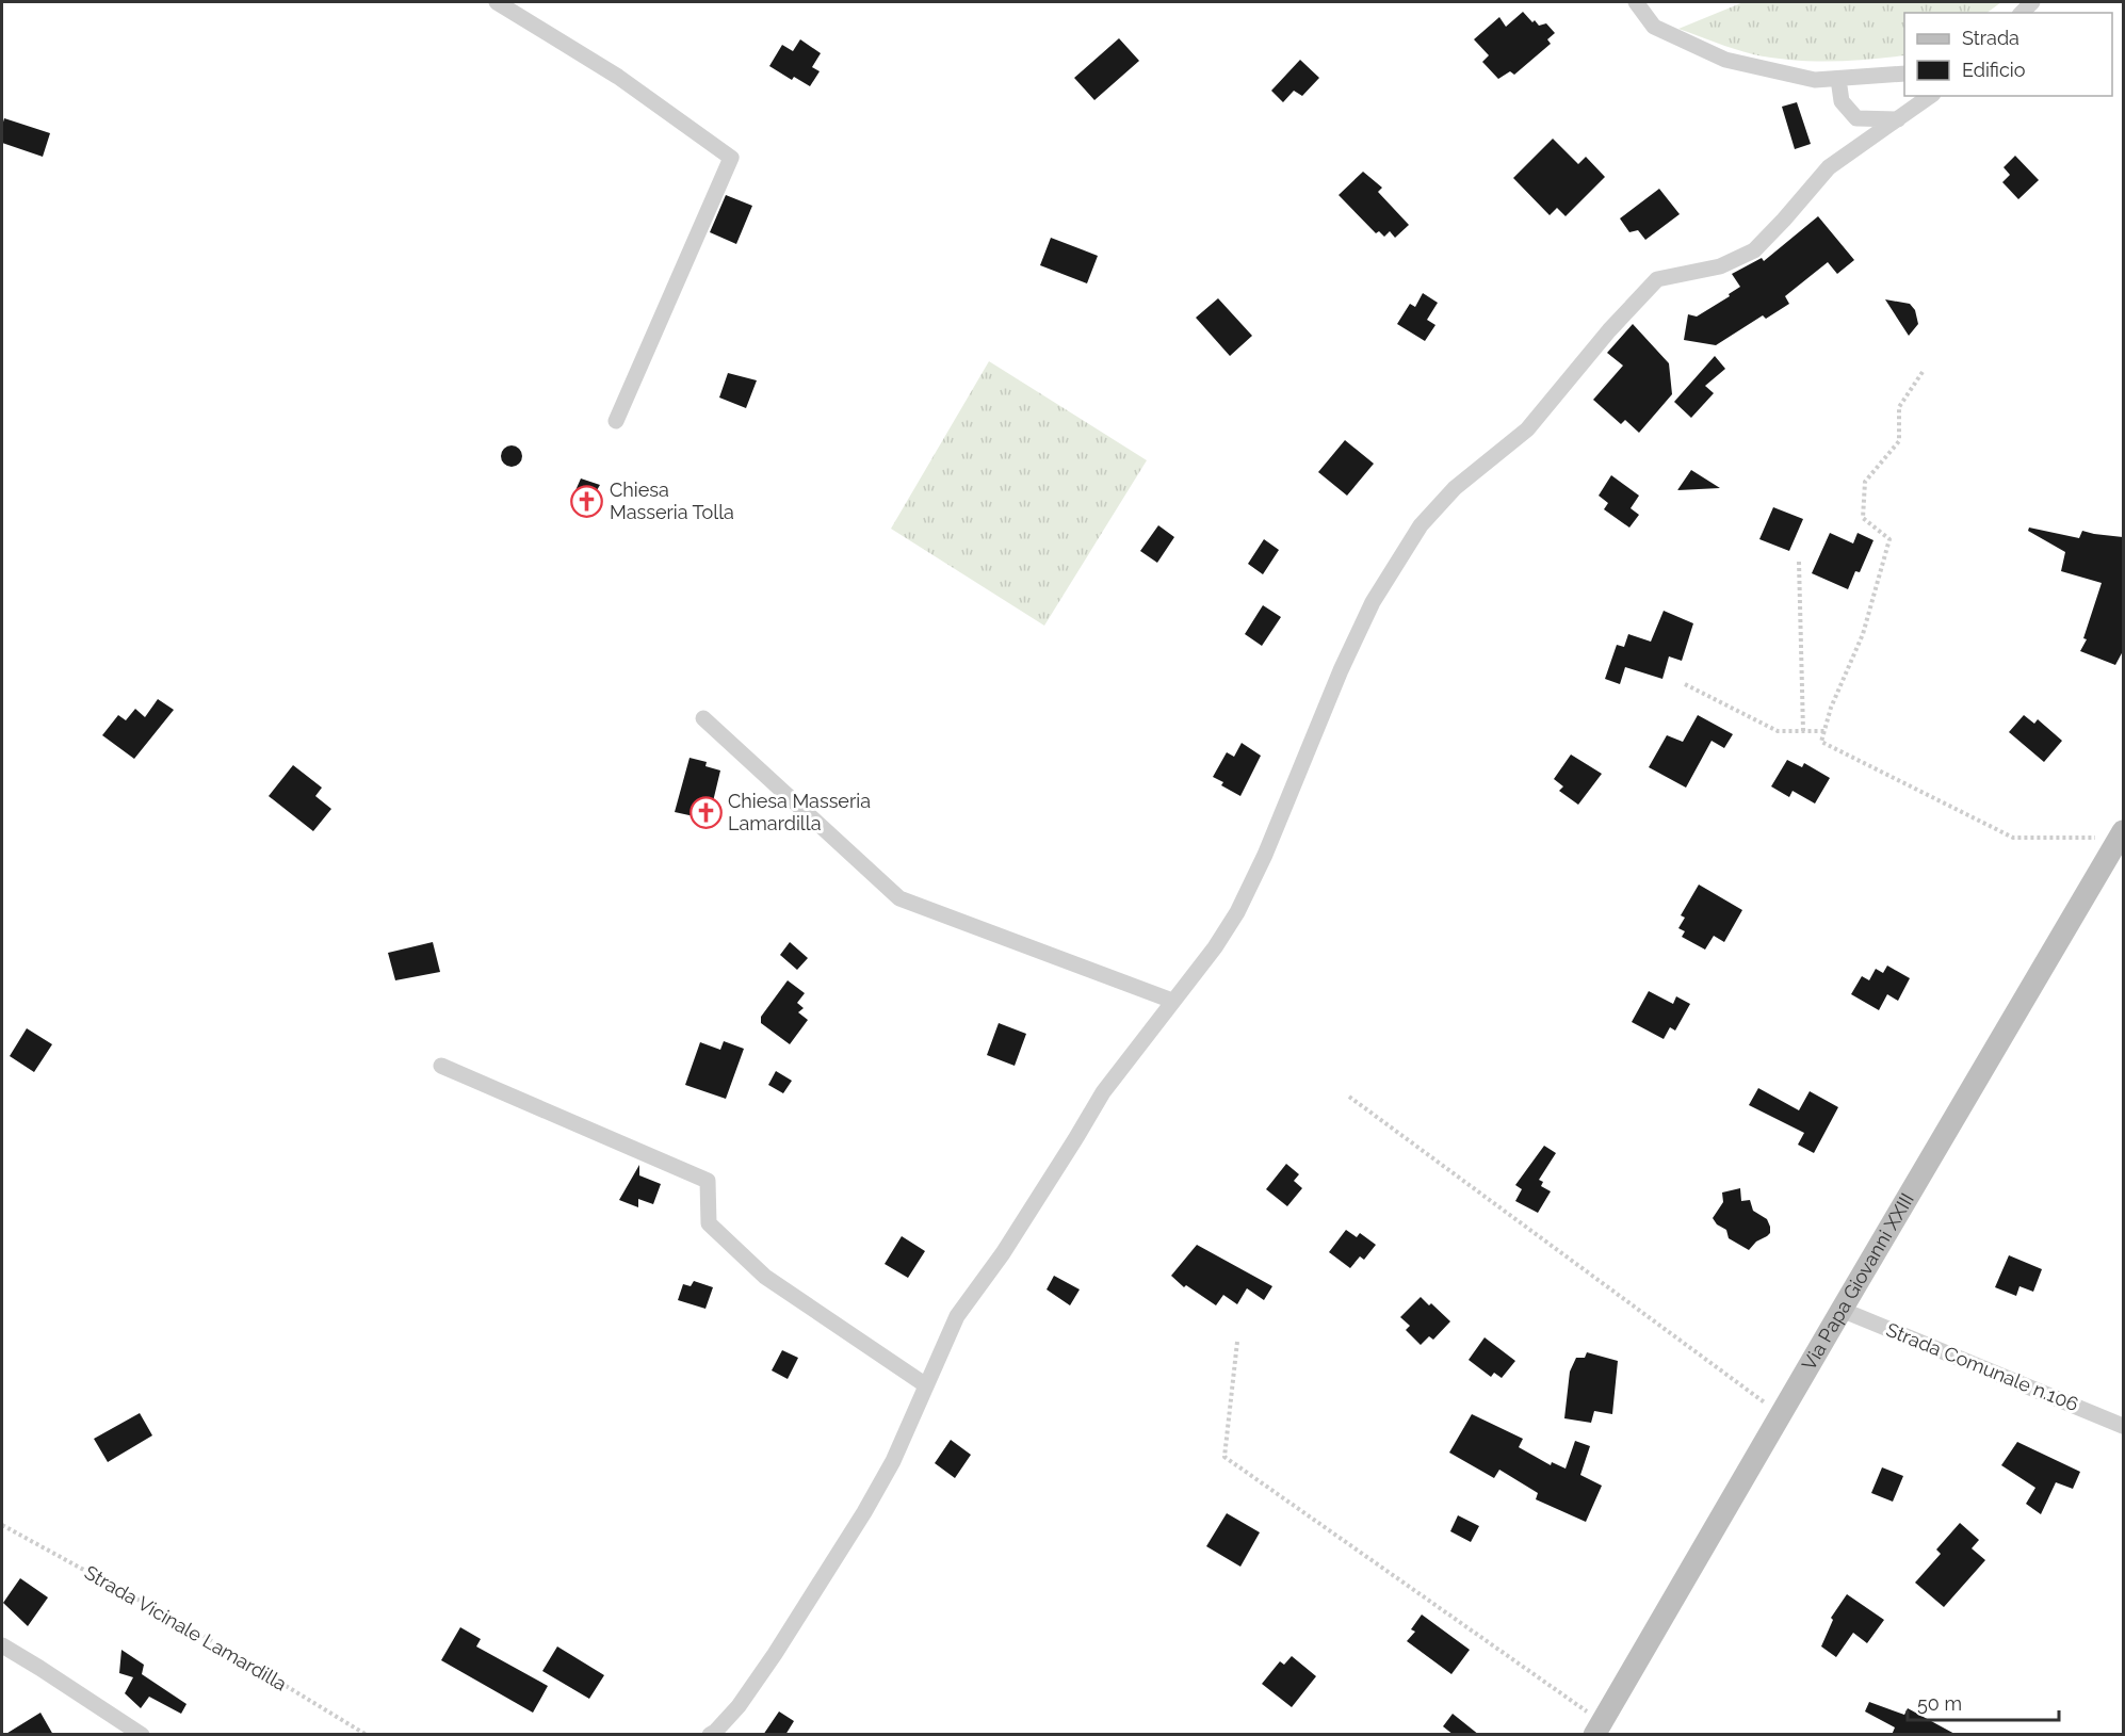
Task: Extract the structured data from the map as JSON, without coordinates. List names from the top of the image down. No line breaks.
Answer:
{"streets":{"main road":["Via Papa Giovanni XXIII"],"street":["Strada Comunale n.106"],"path":["Strada Vicinale Lamardilla"]},"crossings":[["Via Papa Giovanni XXIII","Strada Comunale n.106"]],"places":{"church":["Chiesa Masseria Tolla","Chiesa Masseria Lamardilla"]},"legend":["Strada","Edificio"],"scale_bar":"50 m"}
